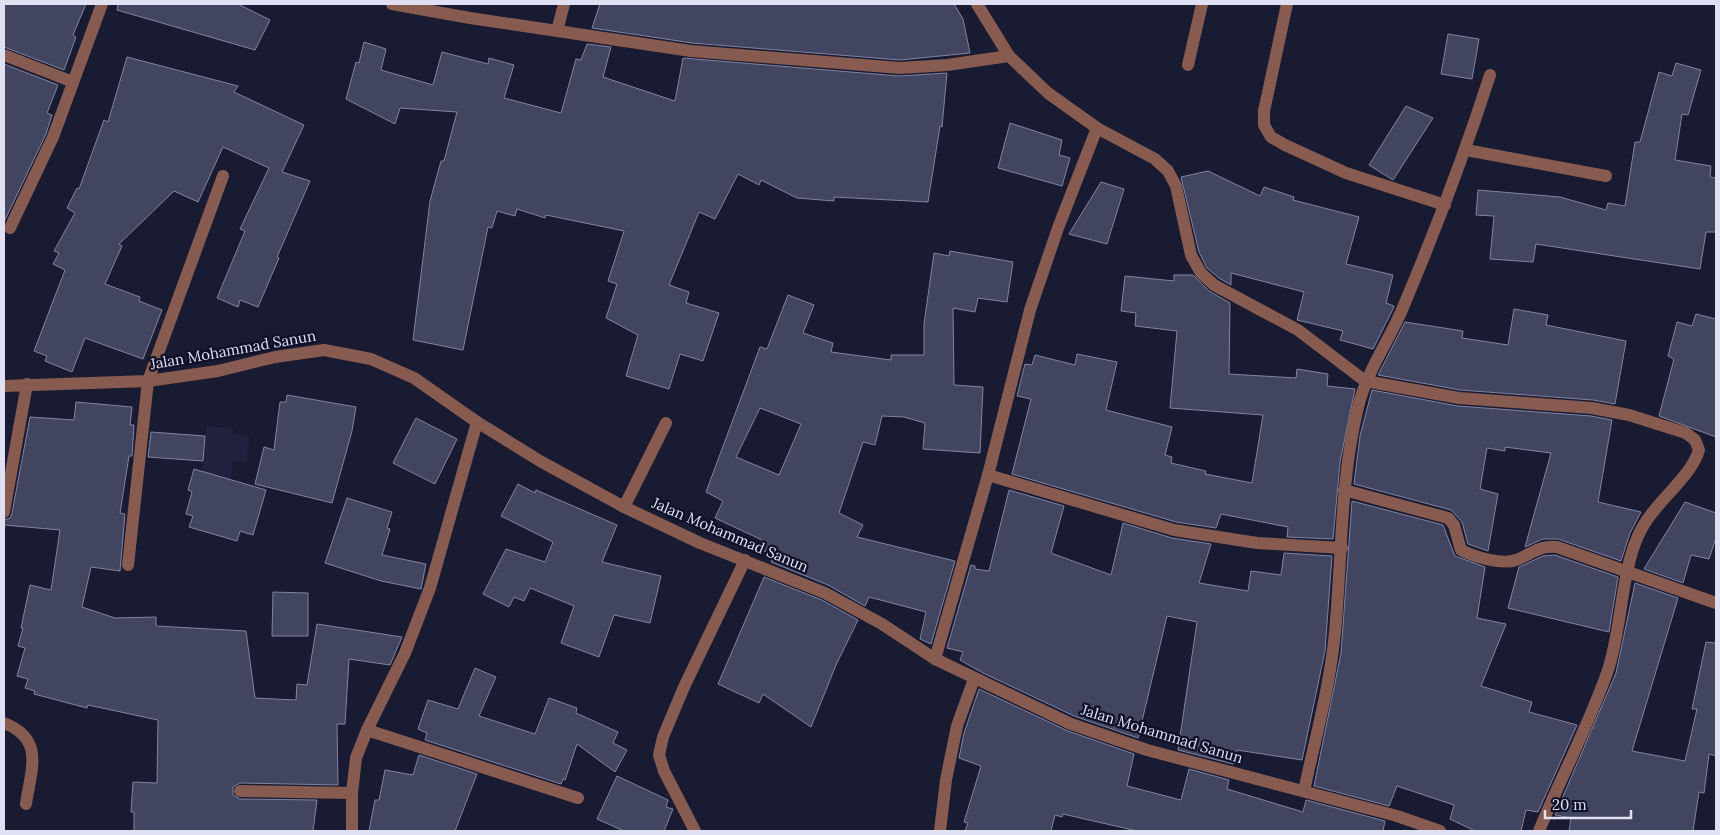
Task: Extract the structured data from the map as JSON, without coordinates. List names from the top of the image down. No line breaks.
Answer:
{"streets":{"street":["Jalan Mohammad Sanun"]},"scale_bar":"20 m"}
